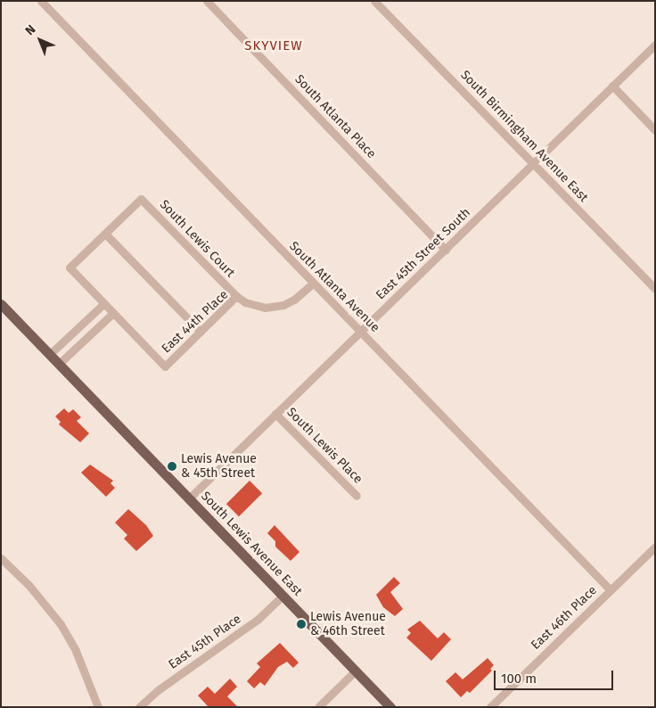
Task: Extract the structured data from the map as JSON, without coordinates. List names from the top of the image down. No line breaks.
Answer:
{"streets":{"main road":["South Lewis Avenue East"],"street":["South Atlanta Place","South Birmingham Avenue East","South Lewis Court","East 45th Street South","South Atlanta Avenue","East 44th Place","South Lewis Place","East 46th Place","East 45th Place"]},"crossings":[["South Atlanta Place","East 45th Street South"],["South Birmingham Avenue East","East 45th Street South"],["South Lewis Court","East 44th Place"],["East 45th Street South","South Atlanta Avenue"],["East 45th Street South","South Lewis Place"],["East 45th Street South","South Lewis Avenue East"],["South Atlanta Avenue","East 44th Place"],["South Atlanta Avenue","East 46th Place"],["South Lewis Avenue East","East 45th Place"]],"districts":["SKYVIEW"],"places":["Lewis Avenue & 45th Street","Lewis Avenue & 46th Street"],"scale_bar":"100 m","north":"top left"}
